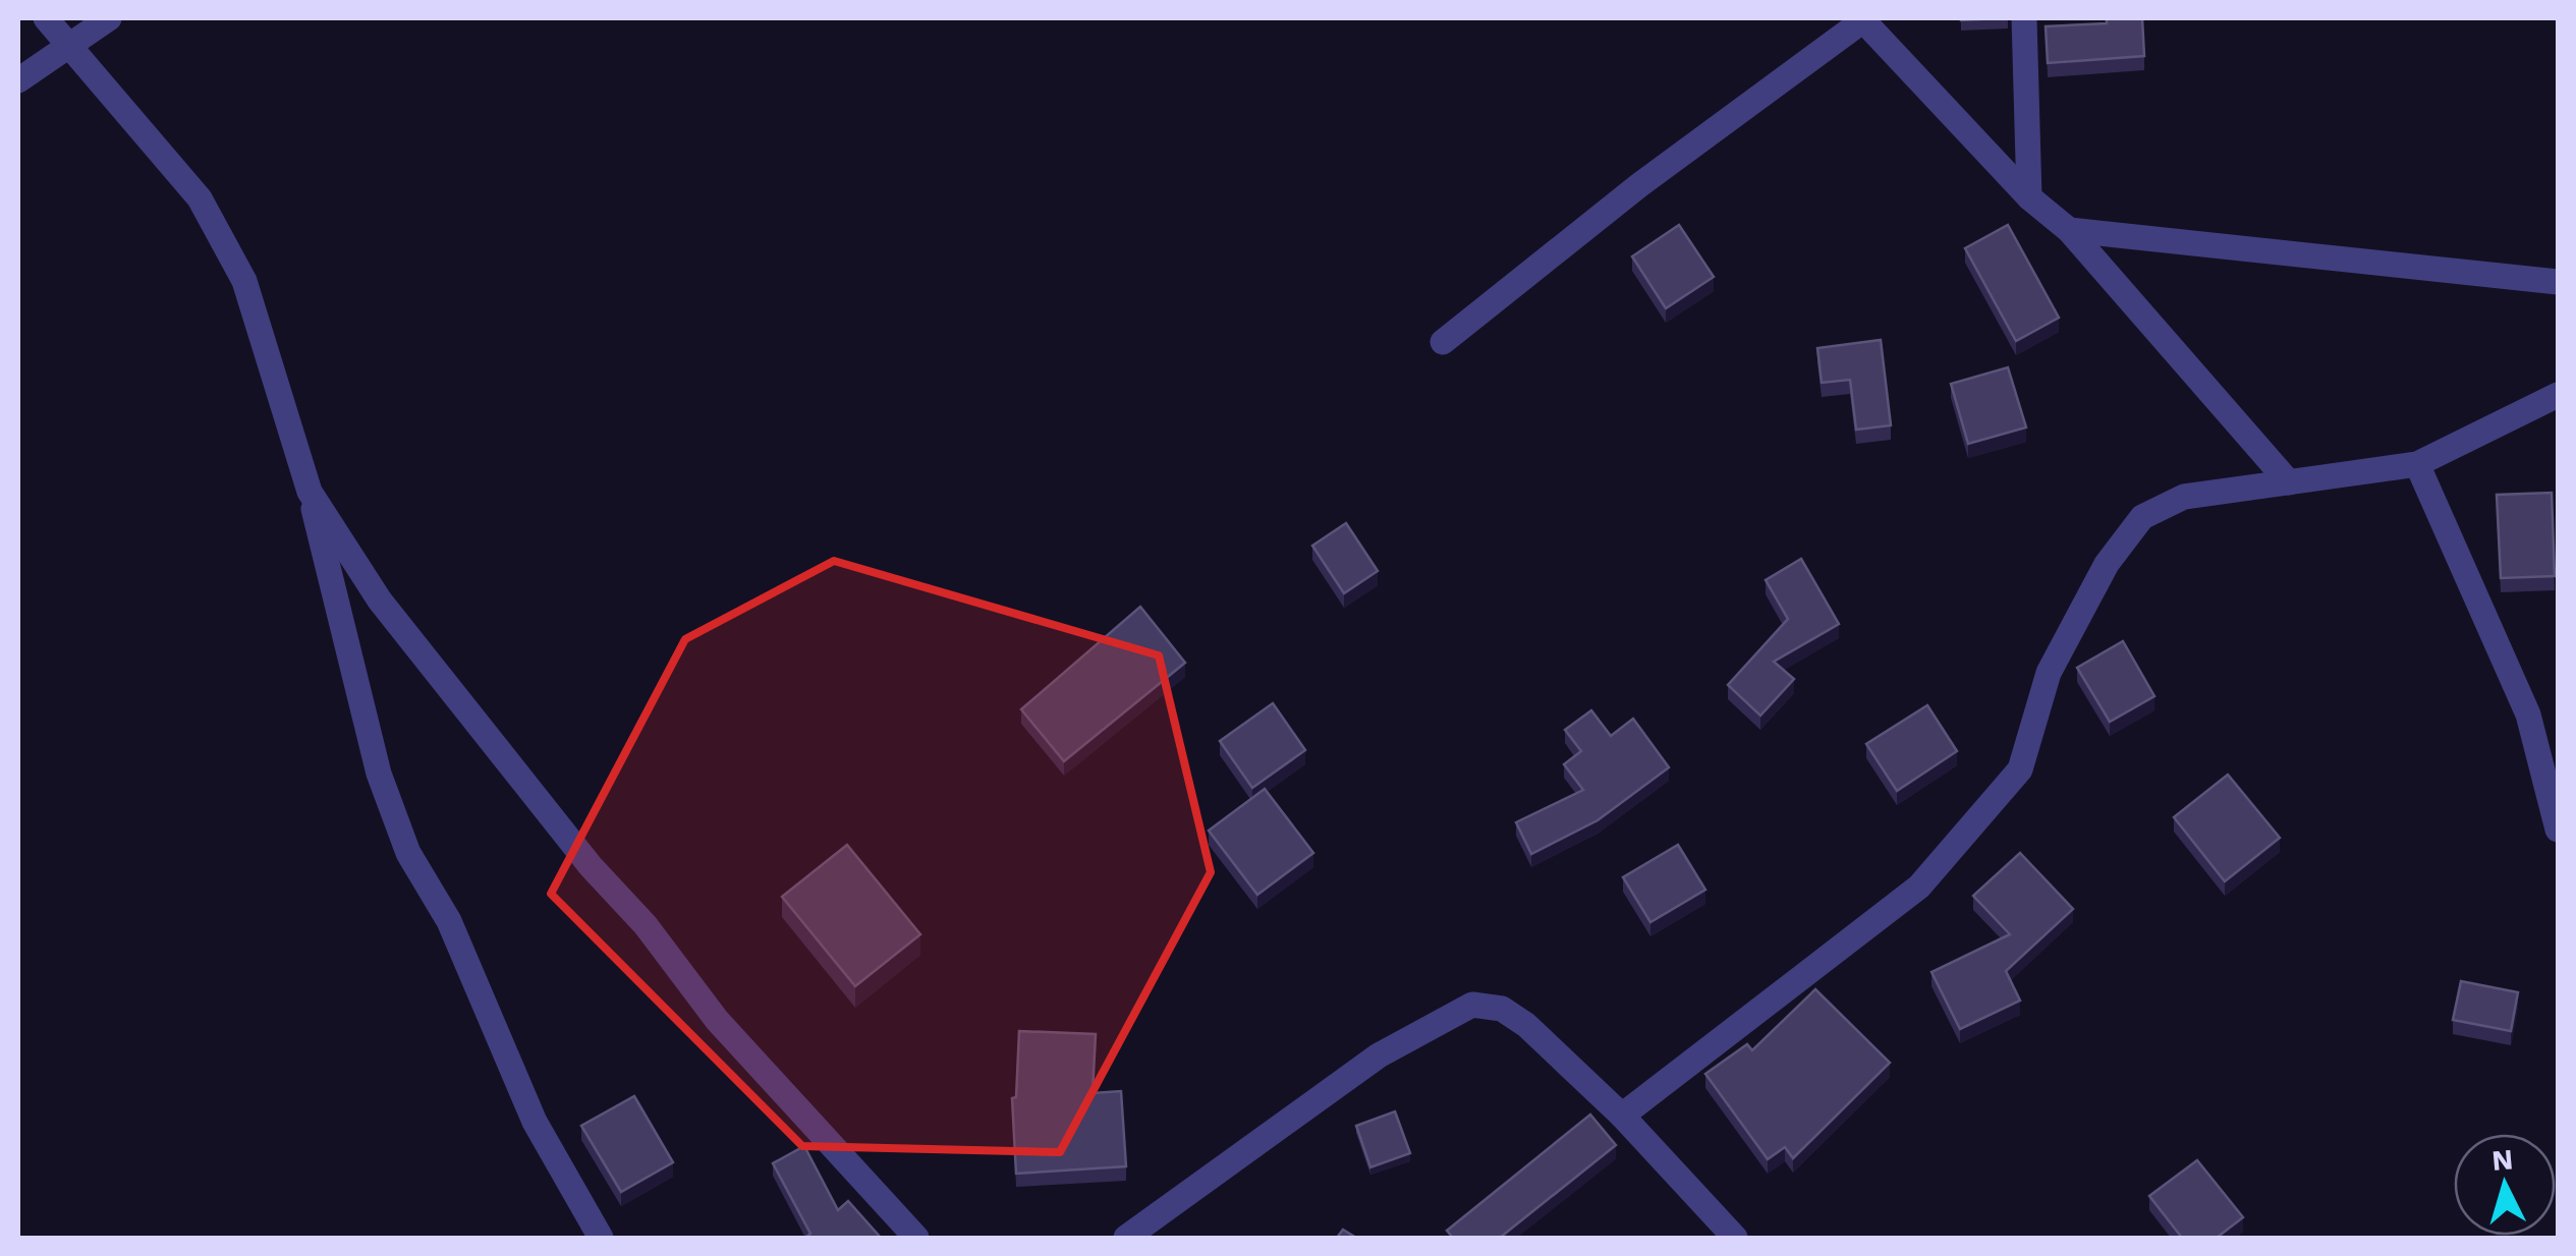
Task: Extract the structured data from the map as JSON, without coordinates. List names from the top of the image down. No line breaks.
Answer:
{"north":"top"}
